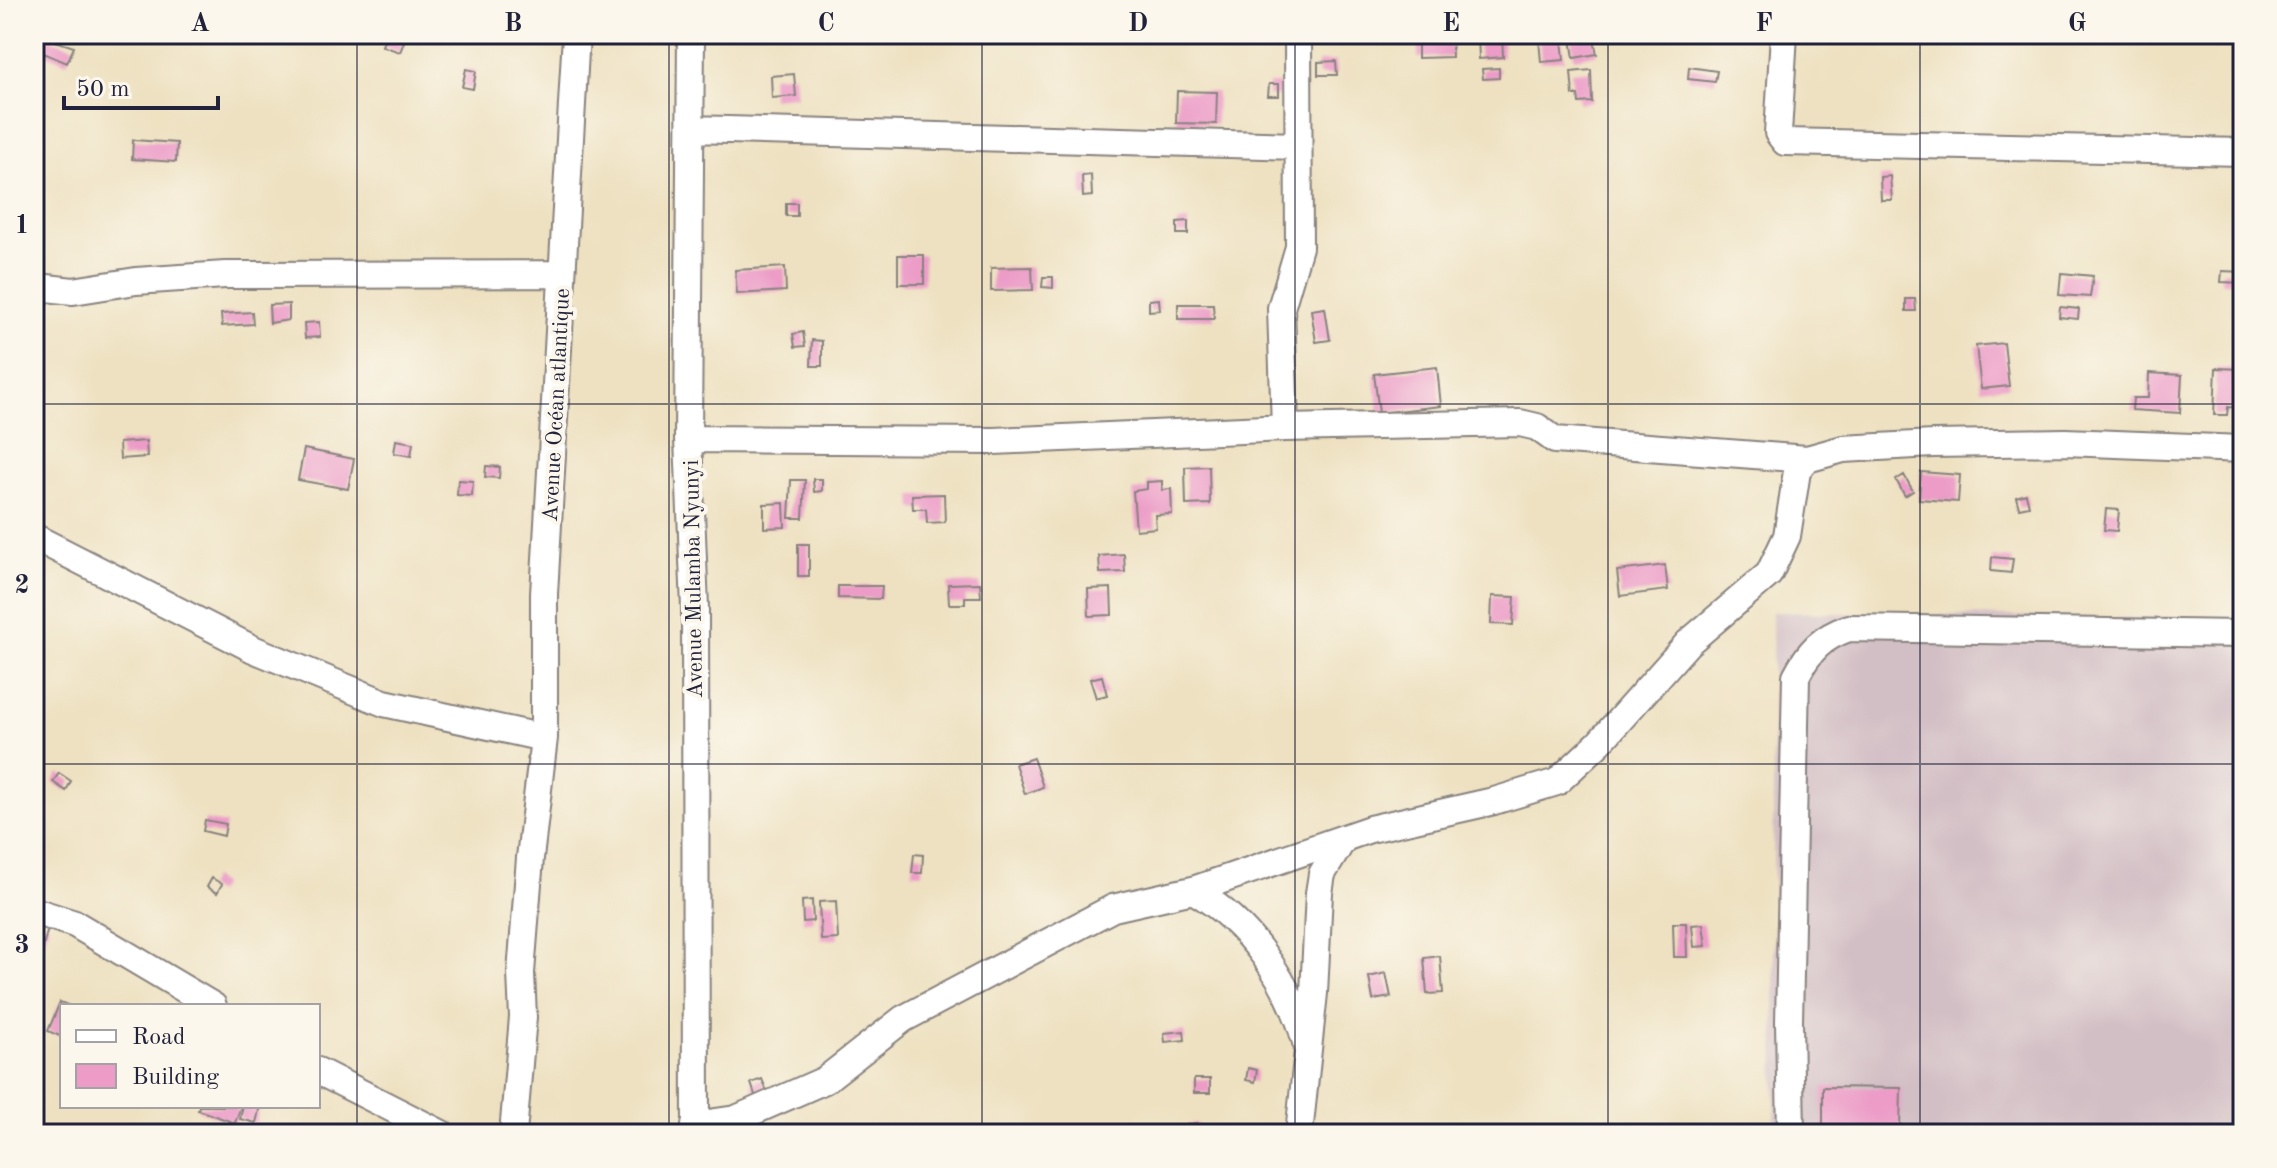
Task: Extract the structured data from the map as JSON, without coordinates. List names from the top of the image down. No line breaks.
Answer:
{"streets":{"street":["Avenue Océan atlantique","Avenue Mulamba Nyunyi"]},"legend":["Road","Building"],"scale_bar":"50 m","grid":{"columns":["A","B","C","D","E","F","G"],"rows":["1","2","3"]}}
